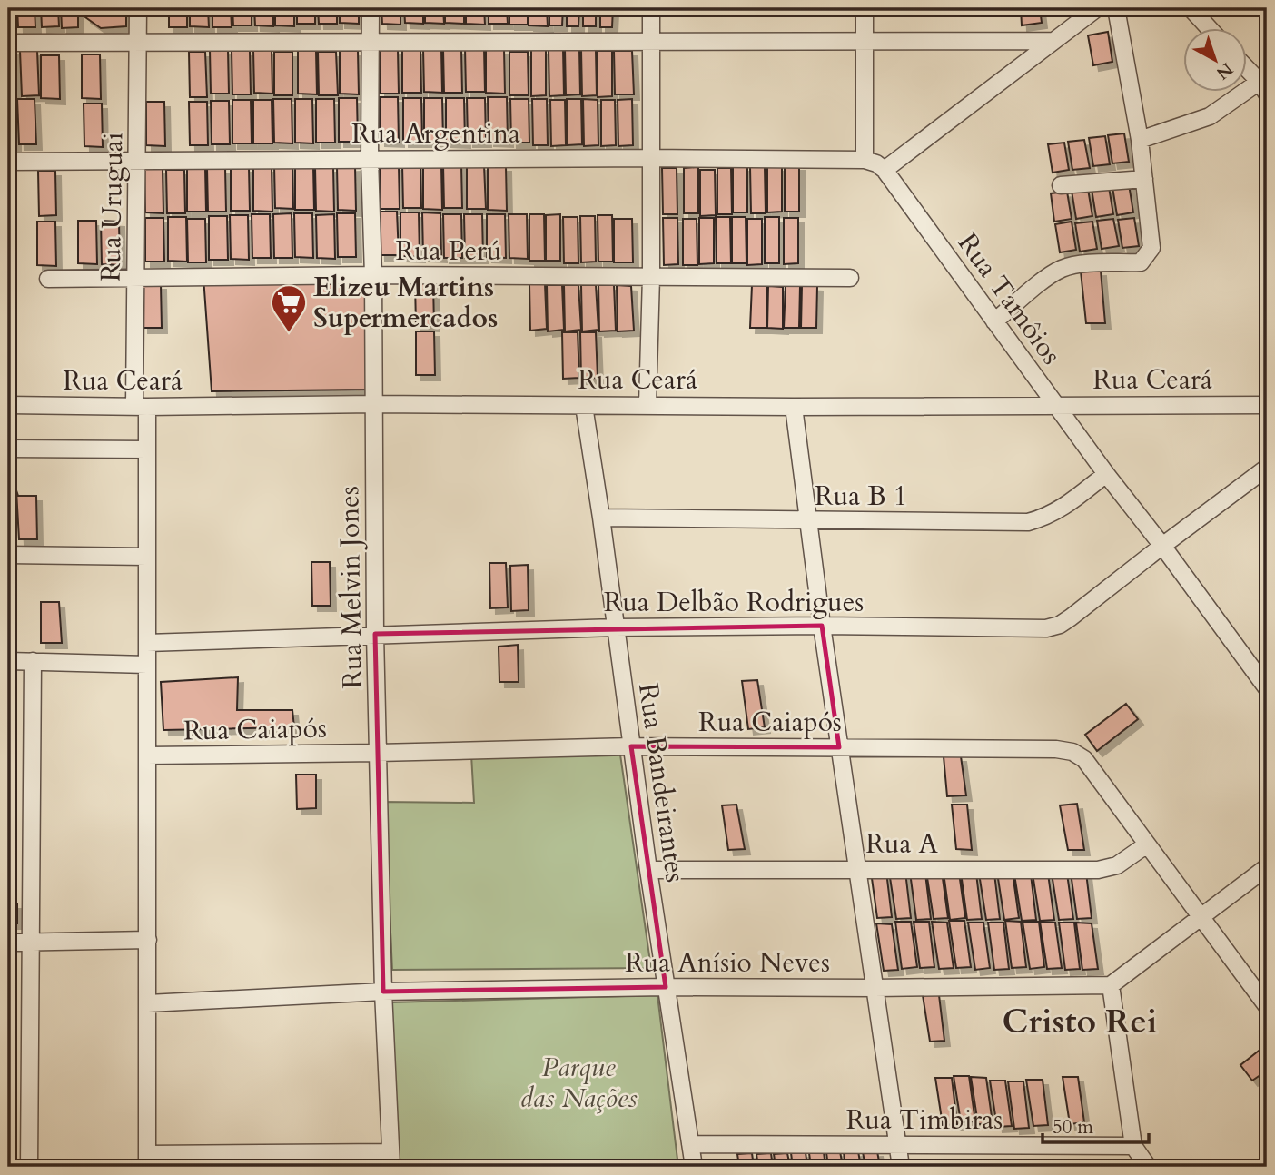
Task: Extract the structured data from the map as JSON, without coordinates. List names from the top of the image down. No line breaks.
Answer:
{"streets":{"street":["Rua Argentina","Rua Uruguai","Rua Perú","Rua Tamôios","Rua Ceará","Rua B 1","Rua Melvin Jones","Rua Delbão Rodrigues","Rua Caiapós","Rua Bandeirantes","Rua A","Rua Anísio Neves","Rua Timbiras"]},"crossings":[["Rua Argentina","Rua Uruguai"],["Rua Argentina","Rua Tamôios"],["Rua Argentina","Rua Melvin Jones"],["Rua Uruguai","Rua Perú"],["Rua Uruguai","Rua Ceará"],["Rua Uruguai","Rua Delbão Rodrigues"],["Rua Uruguai","Rua Caiapós"],["Rua Uruguai","Rua Anísio Neves"],["Rua Perú","Rua Melvin Jones"],["Rua Tamôios","Rua Ceará"],["Rua Tamôios","Rua B 1"],["Rua Tamôios","Rua Delbão Rodrigues"],["Rua Ceará","Rua Melvin Jones"],["Rua Ceará","Rua Bandeirantes"],["Rua B 1","Rua Bandeirantes"],["Rua Melvin Jones","Rua Delbão Rodrigues"],["Rua Melvin Jones","Rua Caiapós"],["Rua Melvin Jones","Rua Anísio Neves"],["Rua Delbão Rodrigues","Rua Bandeirantes"],["Rua Caiapós","Rua Bandeirantes"],["Rua Caiapós","Rua A"],["Rua Bandeirantes","Rua A"],["Rua Bandeirantes","Rua Anísio Neves"],["Rua Bandeirantes","Rua Timbiras"]],"districts":["Cristo Rei"],"parks":["Parque das Nações"],"places":{"supermarket":["Elizeu Martins Supermercados"]},"scale_bar":"50 m","north":"bottom right"}
